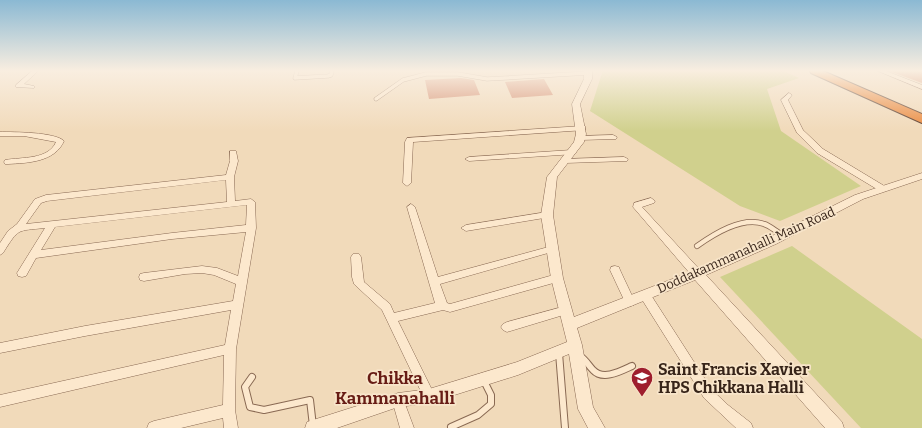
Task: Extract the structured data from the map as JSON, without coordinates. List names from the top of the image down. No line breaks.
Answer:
{"streets":{"street":["Doddakammanahalli Main Road"]},"districts":["Chikka Kammanahalli"],"places":{"school or university":["Saint Francis Xavier HPS Chikkana Halli"]}}
